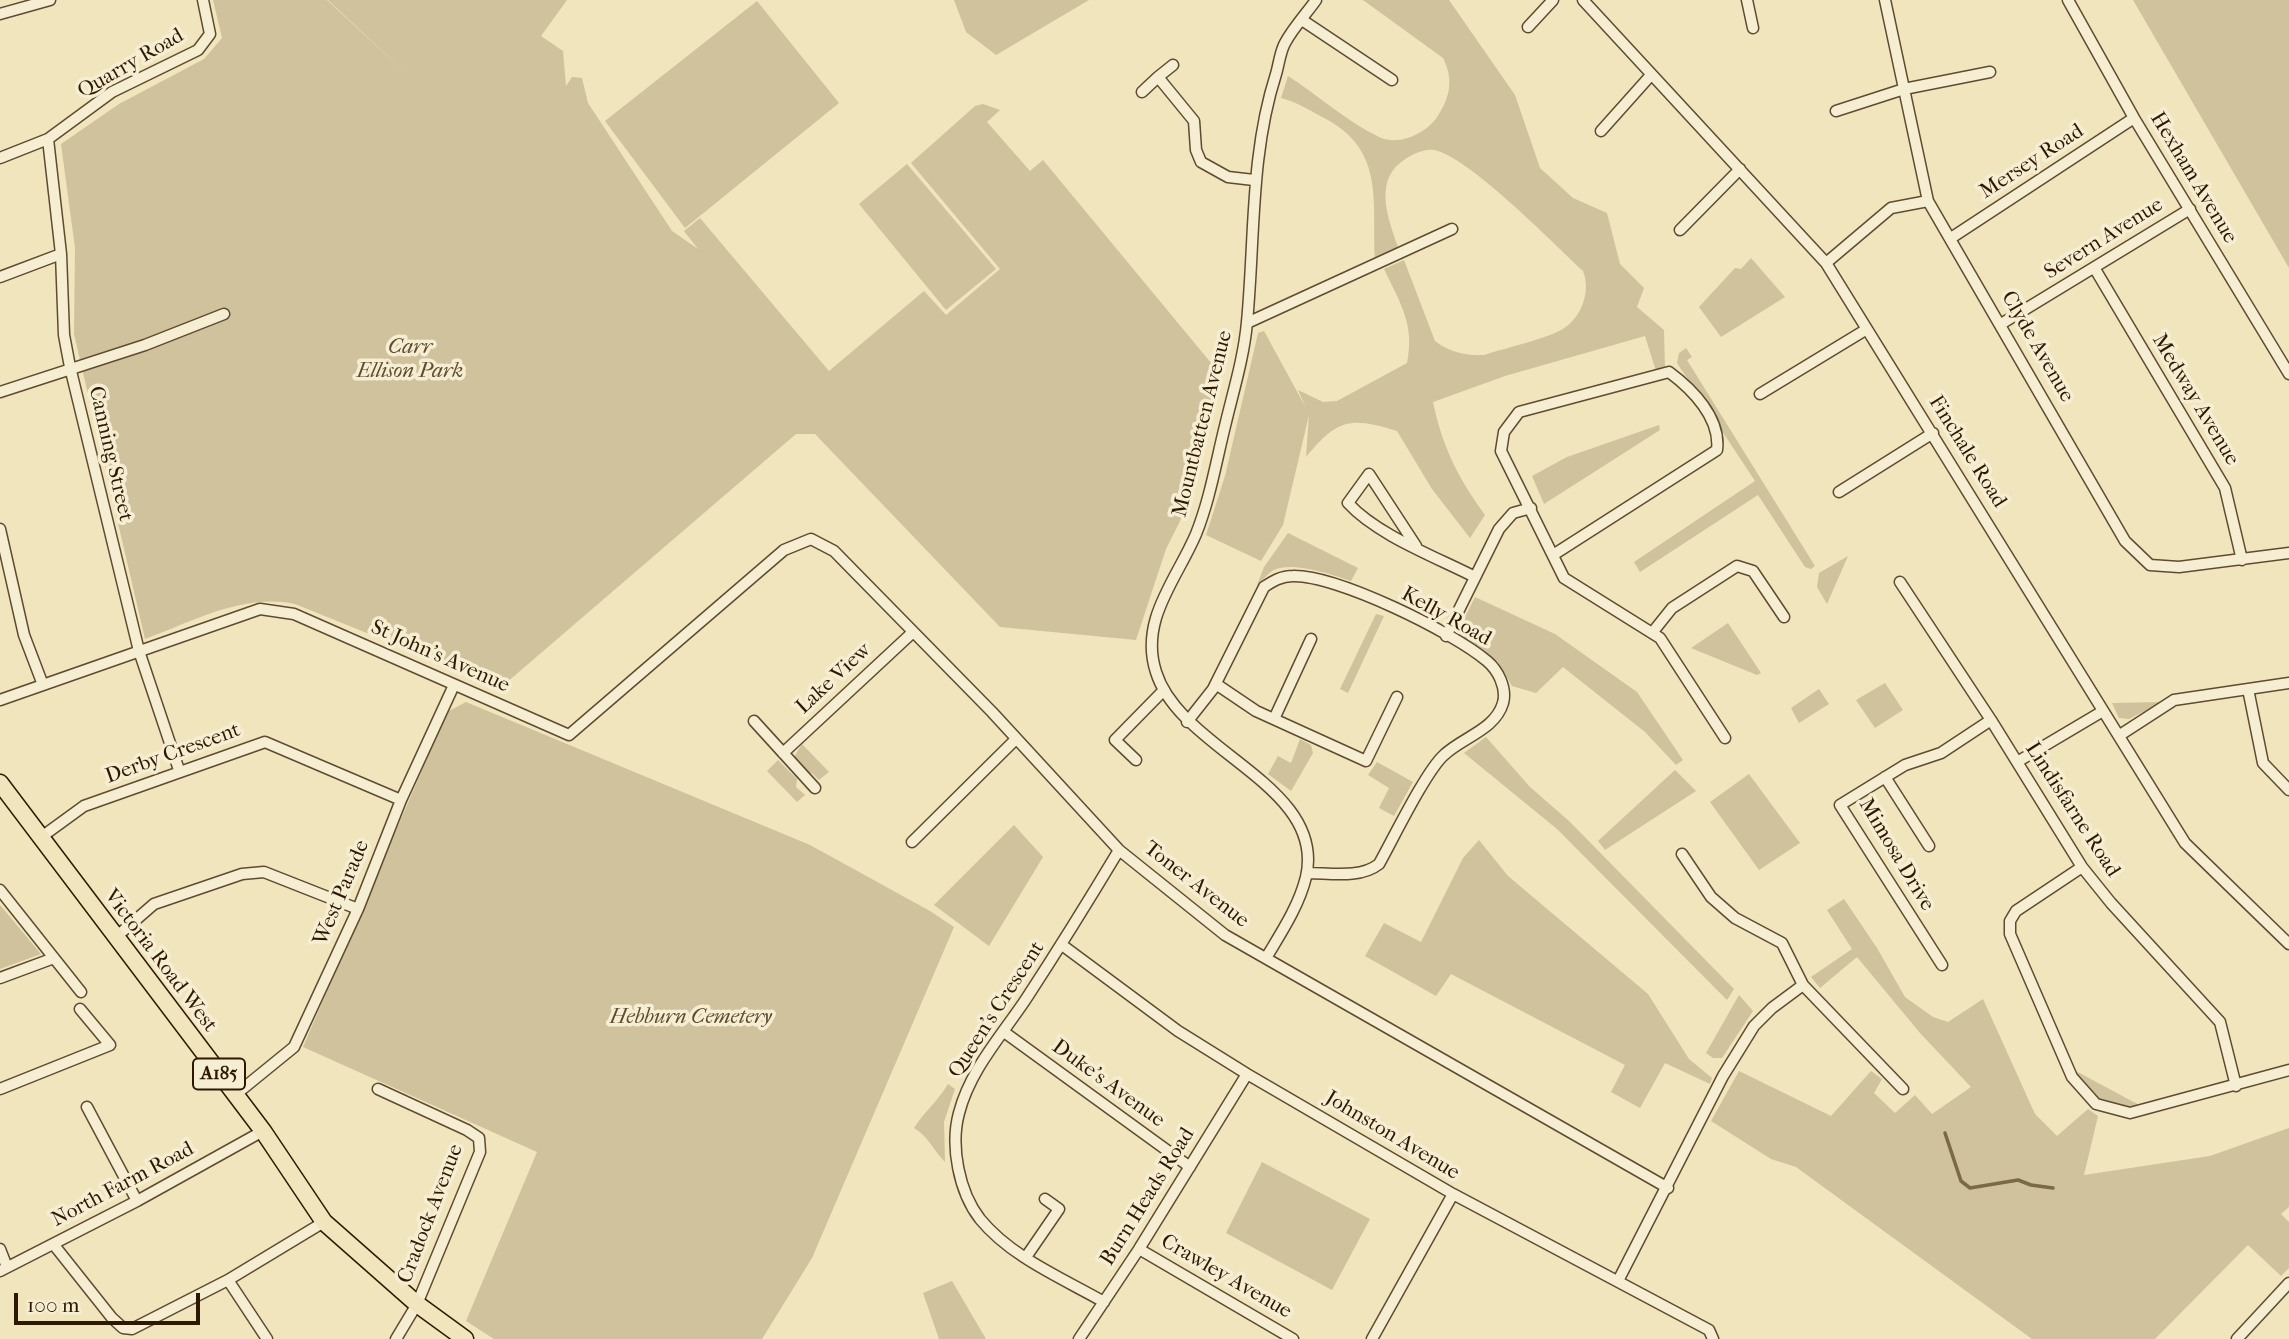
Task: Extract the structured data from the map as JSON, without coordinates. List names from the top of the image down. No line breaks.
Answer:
{"streets":{"main road":["Victoria Road West","A185"],"street":["Quarry Road","Mersey Road","Hexham Avenue","Severn Avenue","Clyde Avenue","Medway Avenue","Mountbatten Avenue","Finchale Road","Canning Street","Kelly Road","St John's Avenue","Lake View","Derby Crescent","Lindisfarne Road","Mimosa Drive","Toner Avenue","West Parade","Queen's Crescent","Duke's Avenue","Johnston Avenue","North Farm Road","Burn Heads Road","Cradock Avenue","Crawley Avenue"]},"crossings":[["Quarry Road","Canning Street"],["Mersey Road","Hexham Avenue"],["Mersey Road","Clyde Avenue"],["Hexham Avenue","Severn Avenue"],["Severn Avenue","Clyde Avenue"],["Severn Avenue","Medway Avenue"],["Clyde Avenue","Medway Avenue"],["Mountbatten Avenue","Kelly Road"],["Mountbatten Avenue","Toner Avenue"],["Canning Street","St John's Avenue"],["Canning Street","Derby Crescent"],["St John's Avenue","Toner Avenue"],["St John's Avenue","West Parade"],["Lake View","Toner Avenue"],["Derby Crescent","West Parade"],["Derby Crescent","Victoria Road West"],["Lindisfarne Road","Mimosa Drive"],["Toner Avenue","Queen's Crescent"],["West Parade","Victoria Road West"],["Victoria Road West","North Farm Road"],["Victoria Road West","Cradock Avenue"],["Queen's Crescent","Duke's Avenue"],["Queen's Crescent","Johnston Avenue"],["Queen's Crescent","Burn Heads Road"],["Duke's Avenue","Burn Heads Road"],["Johnston Avenue","Burn Heads Road"],["Burn Heads Road","Crawley Avenue"]],"parks":["Carr Ellison Park","Hebburn Cemetery"],"scale_bar":"100 m"}
